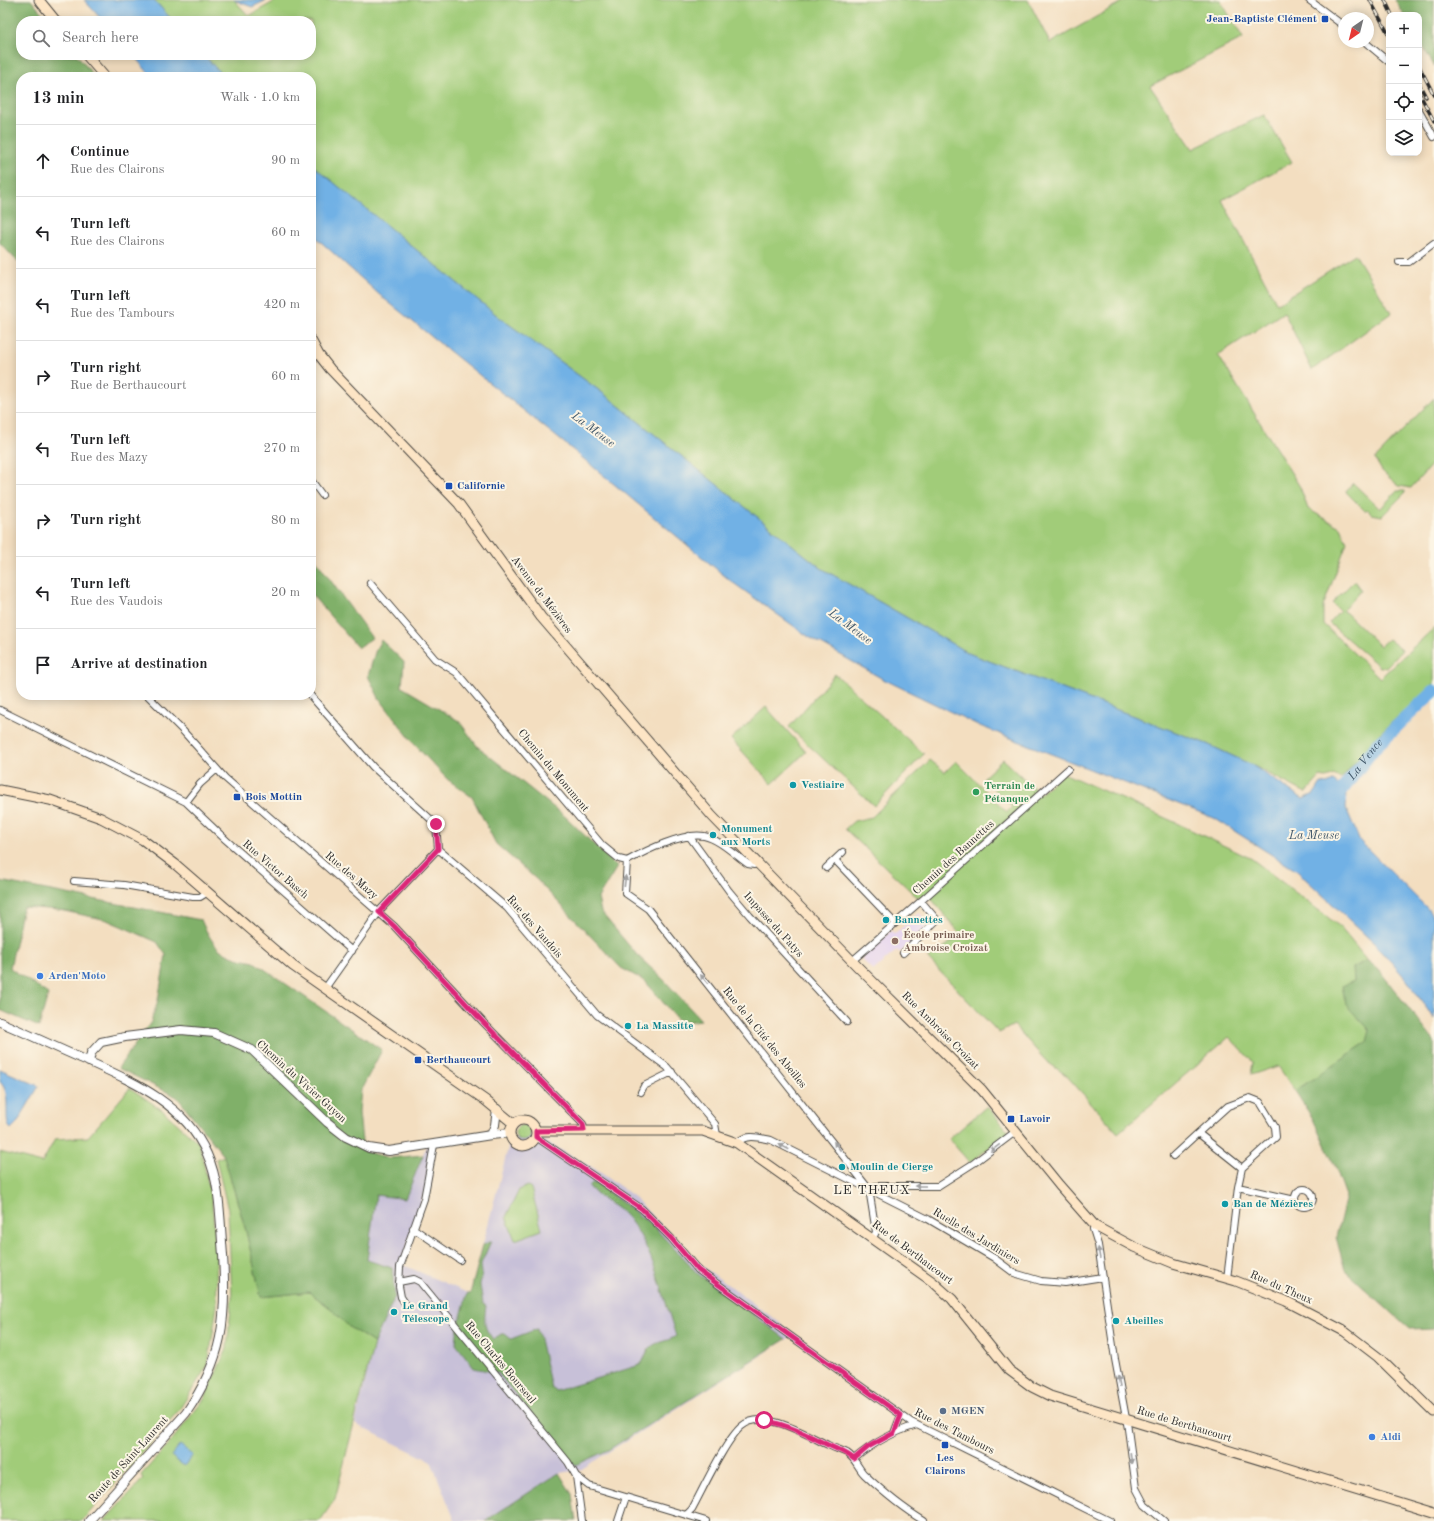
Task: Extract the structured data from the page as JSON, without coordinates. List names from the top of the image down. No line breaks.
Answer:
{"streets":{"main road":["Avenue de Mézières","Rue Ambroise Croizat","Rue de Berthaucourt","Rue du Theux"],"street":["Chemin du Monument","Chemin des Bannettes","Rue Victor Basch","Rue des Mazy","Impasse du Patys","Rue des Vaudois","Rue de la Cité des Abeilles","Chemin du Vivier Guyon","Ruelle des Jardiniers","Rue Charles Bourseul","Rue des Tambours","Route de Saint-Laurent"]},"crossings":[["Avenue de Mézières","Rue Ambroise Croizat"],["Chemin du Monument","Rue de la Cité des Abeilles"],["Chemin des Bannettes","Rue Ambroise Croizat"],["Rue des Mazy","Rue de Berthaucourt"],["Rue des Vaudois","Rue de Berthaucourt"],["Rue Ambroise Croizat","Rue du Theux"],["Rue de la Cité des Abeilles","Ruelle des Jardiniers"],["Rue de la Cité des Abeilles","Rue de Berthaucourt"],["Chemin du Vivier Guyon","Rue de Berthaucourt"],["Chemin du Vivier Guyon","Rue des Tambours"],["Chemin du Vivier Guyon","Route de Saint-Laurent"],["Ruelle des Jardiniers","Rue de Berthaucourt"],["Rue de Berthaucourt","Rue des Tambours"]],"one_way":["Rue de la Cité des Abeilles"],"districts":["LE THEUX"],"water":["La Meuse","La Vence"],"places":{"transit":["Jean-Baptiste Clément","Californie","Bois Mottin","Berthaucourt","Lavoir","Les Clairons"],"other":["Vestiaire","Terrain de Pétanque","Monument aux Morts","Bannettes","École primaire Ambroise Croizat","Arden'Moto","La Massitte","Moulin de Cierge","Ban de Mézières","Le Grand Télescope","Abeilles","MGEN","Aldi"]},"north":"bottom left","page":{"map_buttons":["+","−"],"search":"Search here","heading":["13 min","Walk · 1.0 km"],"list":[["Continue","Rue des Clairons","90 m"],["Turn left","Rue des Clairons","60 m"],["Turn left","Rue des Tambours","420 m"],["Turn right","Rue de Berthaucourt","60 m"],["Turn left","Rue des Mazy","270 m"],["Turn right","80 m"],["Turn left","Rue des Vaudois","20 m"],"Arrive at destination"]}}
